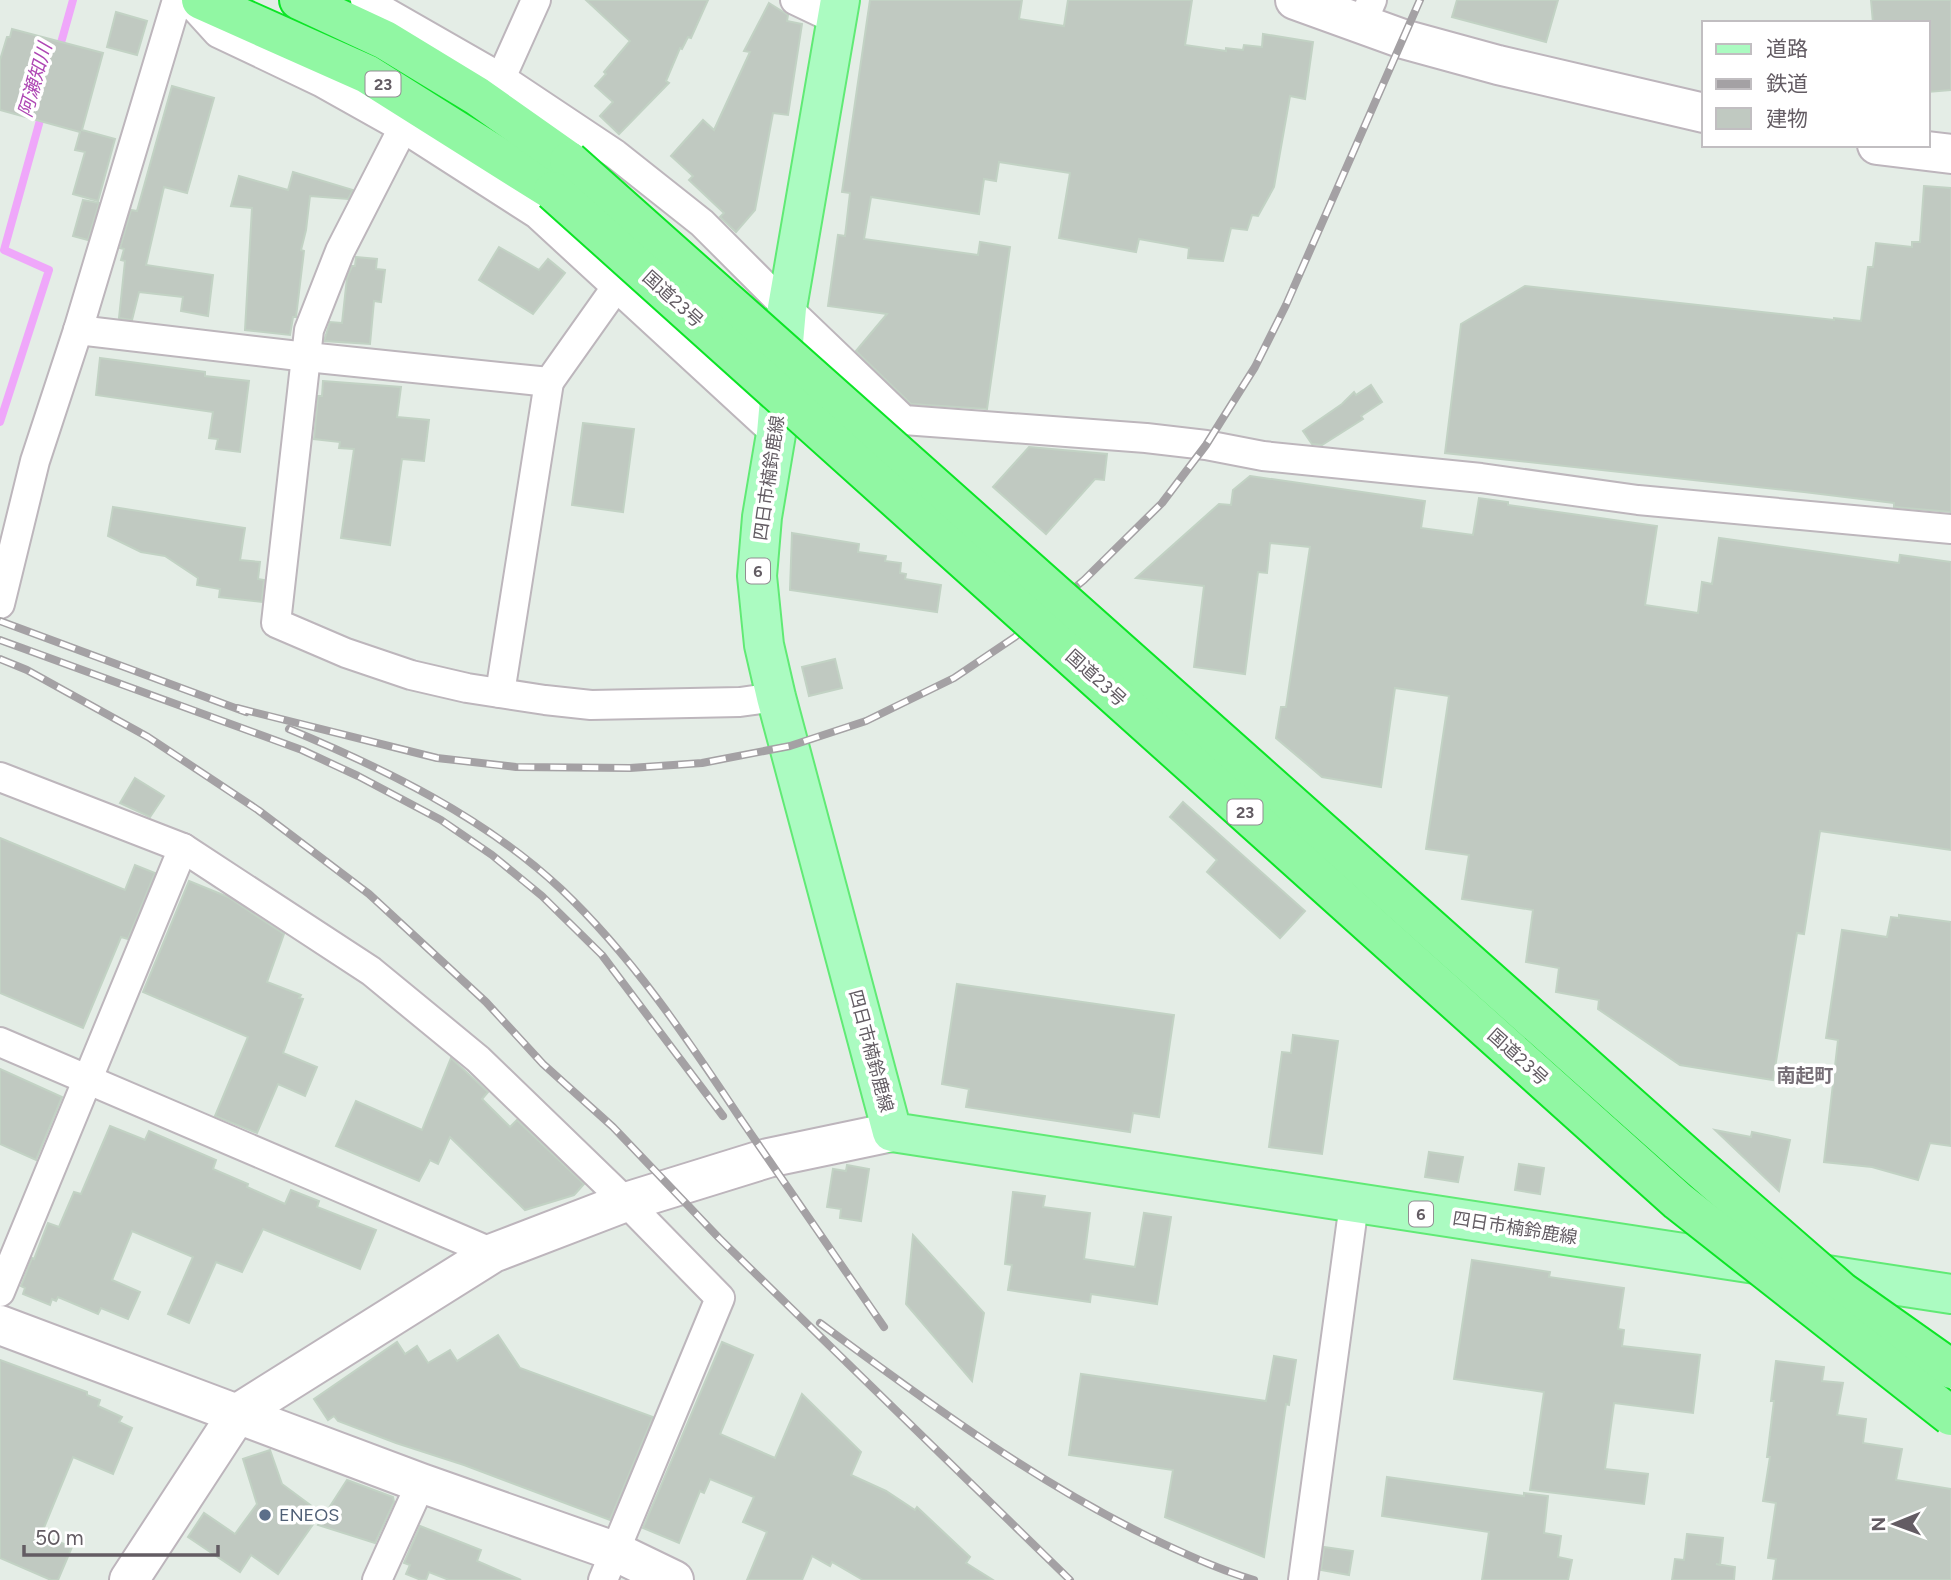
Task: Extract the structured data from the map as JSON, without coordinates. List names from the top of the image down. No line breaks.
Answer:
{"streets":{"highway":["23","国道23号"],"main road":["四日市楠鈴鹿線","6"]},"districts":["南起町"],"water":["阿瀬知川"],"places":["ENEOS"],"legend":["道路","鉄道","建物"],"scale_bar":"50 m","north":"left"}
